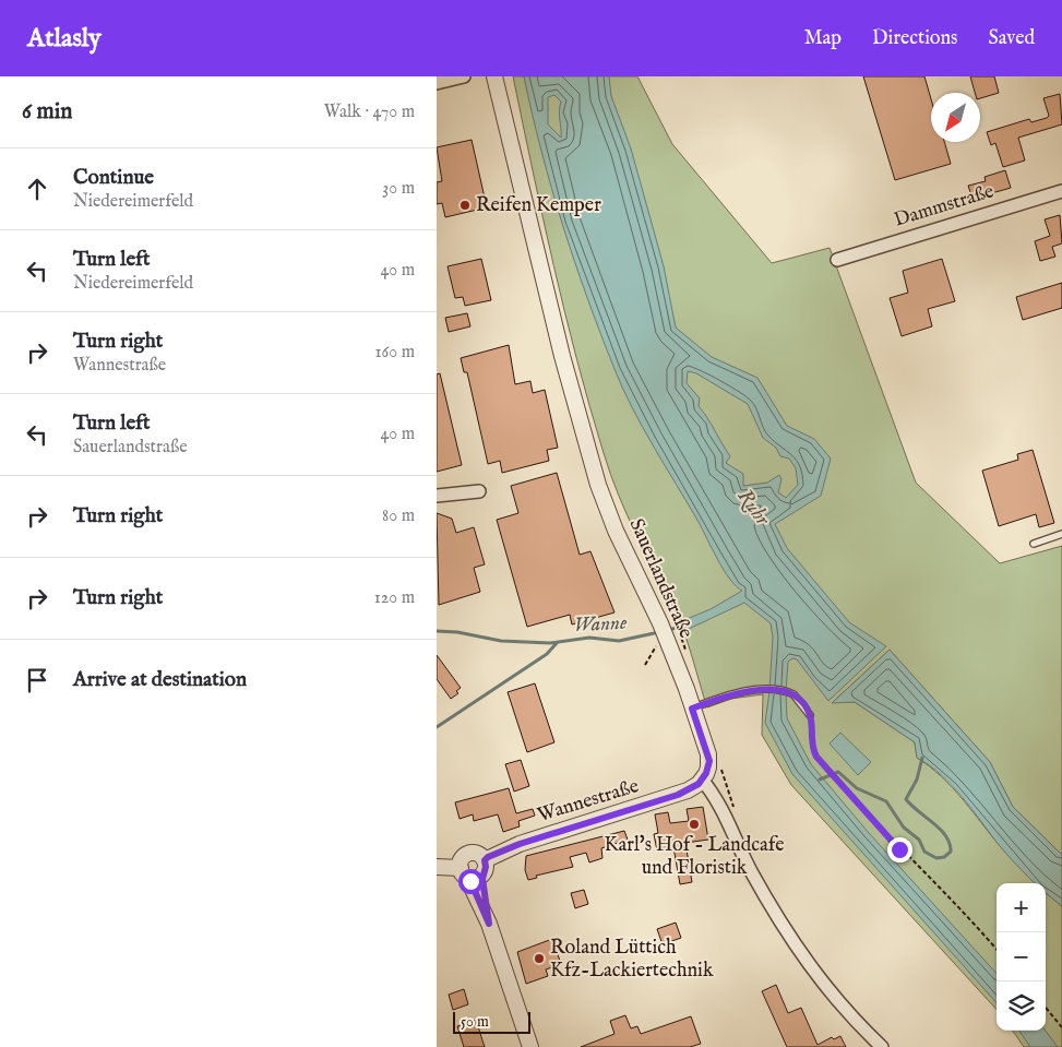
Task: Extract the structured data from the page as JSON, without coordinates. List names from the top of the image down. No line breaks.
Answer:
{"streets":{"street":["Dammstraße","Sauerlandstraße","Wannestraße"]},"crossings":[["Sauerlandstraße","Wannestraße"]],"water":["Ruhr","Wanne"],"places":["Reifen Kemper","Karl's Hof - Landcafe und Floristik","Roland Lüttich Kfz-Lackiertechnik"],"scale_bar":"50 m","north":"bottom left","page":{"header":"Atlasly","nav":["Map","Directions","Saved"],"heading":["6 min","Walk · 470 m"],"list":[["Continue","Niedereimerfeld","30 m"],["Turn left","Niedereimerfeld","40 m"],["Turn right","Wannestraße","160 m"],["Turn left","Sauerlandstraße","40 m"],["Turn right","80 m"],["Turn right","120 m"],"Arrive at destination"],"map_buttons":["+","−"],"scale":"50 m"}}
